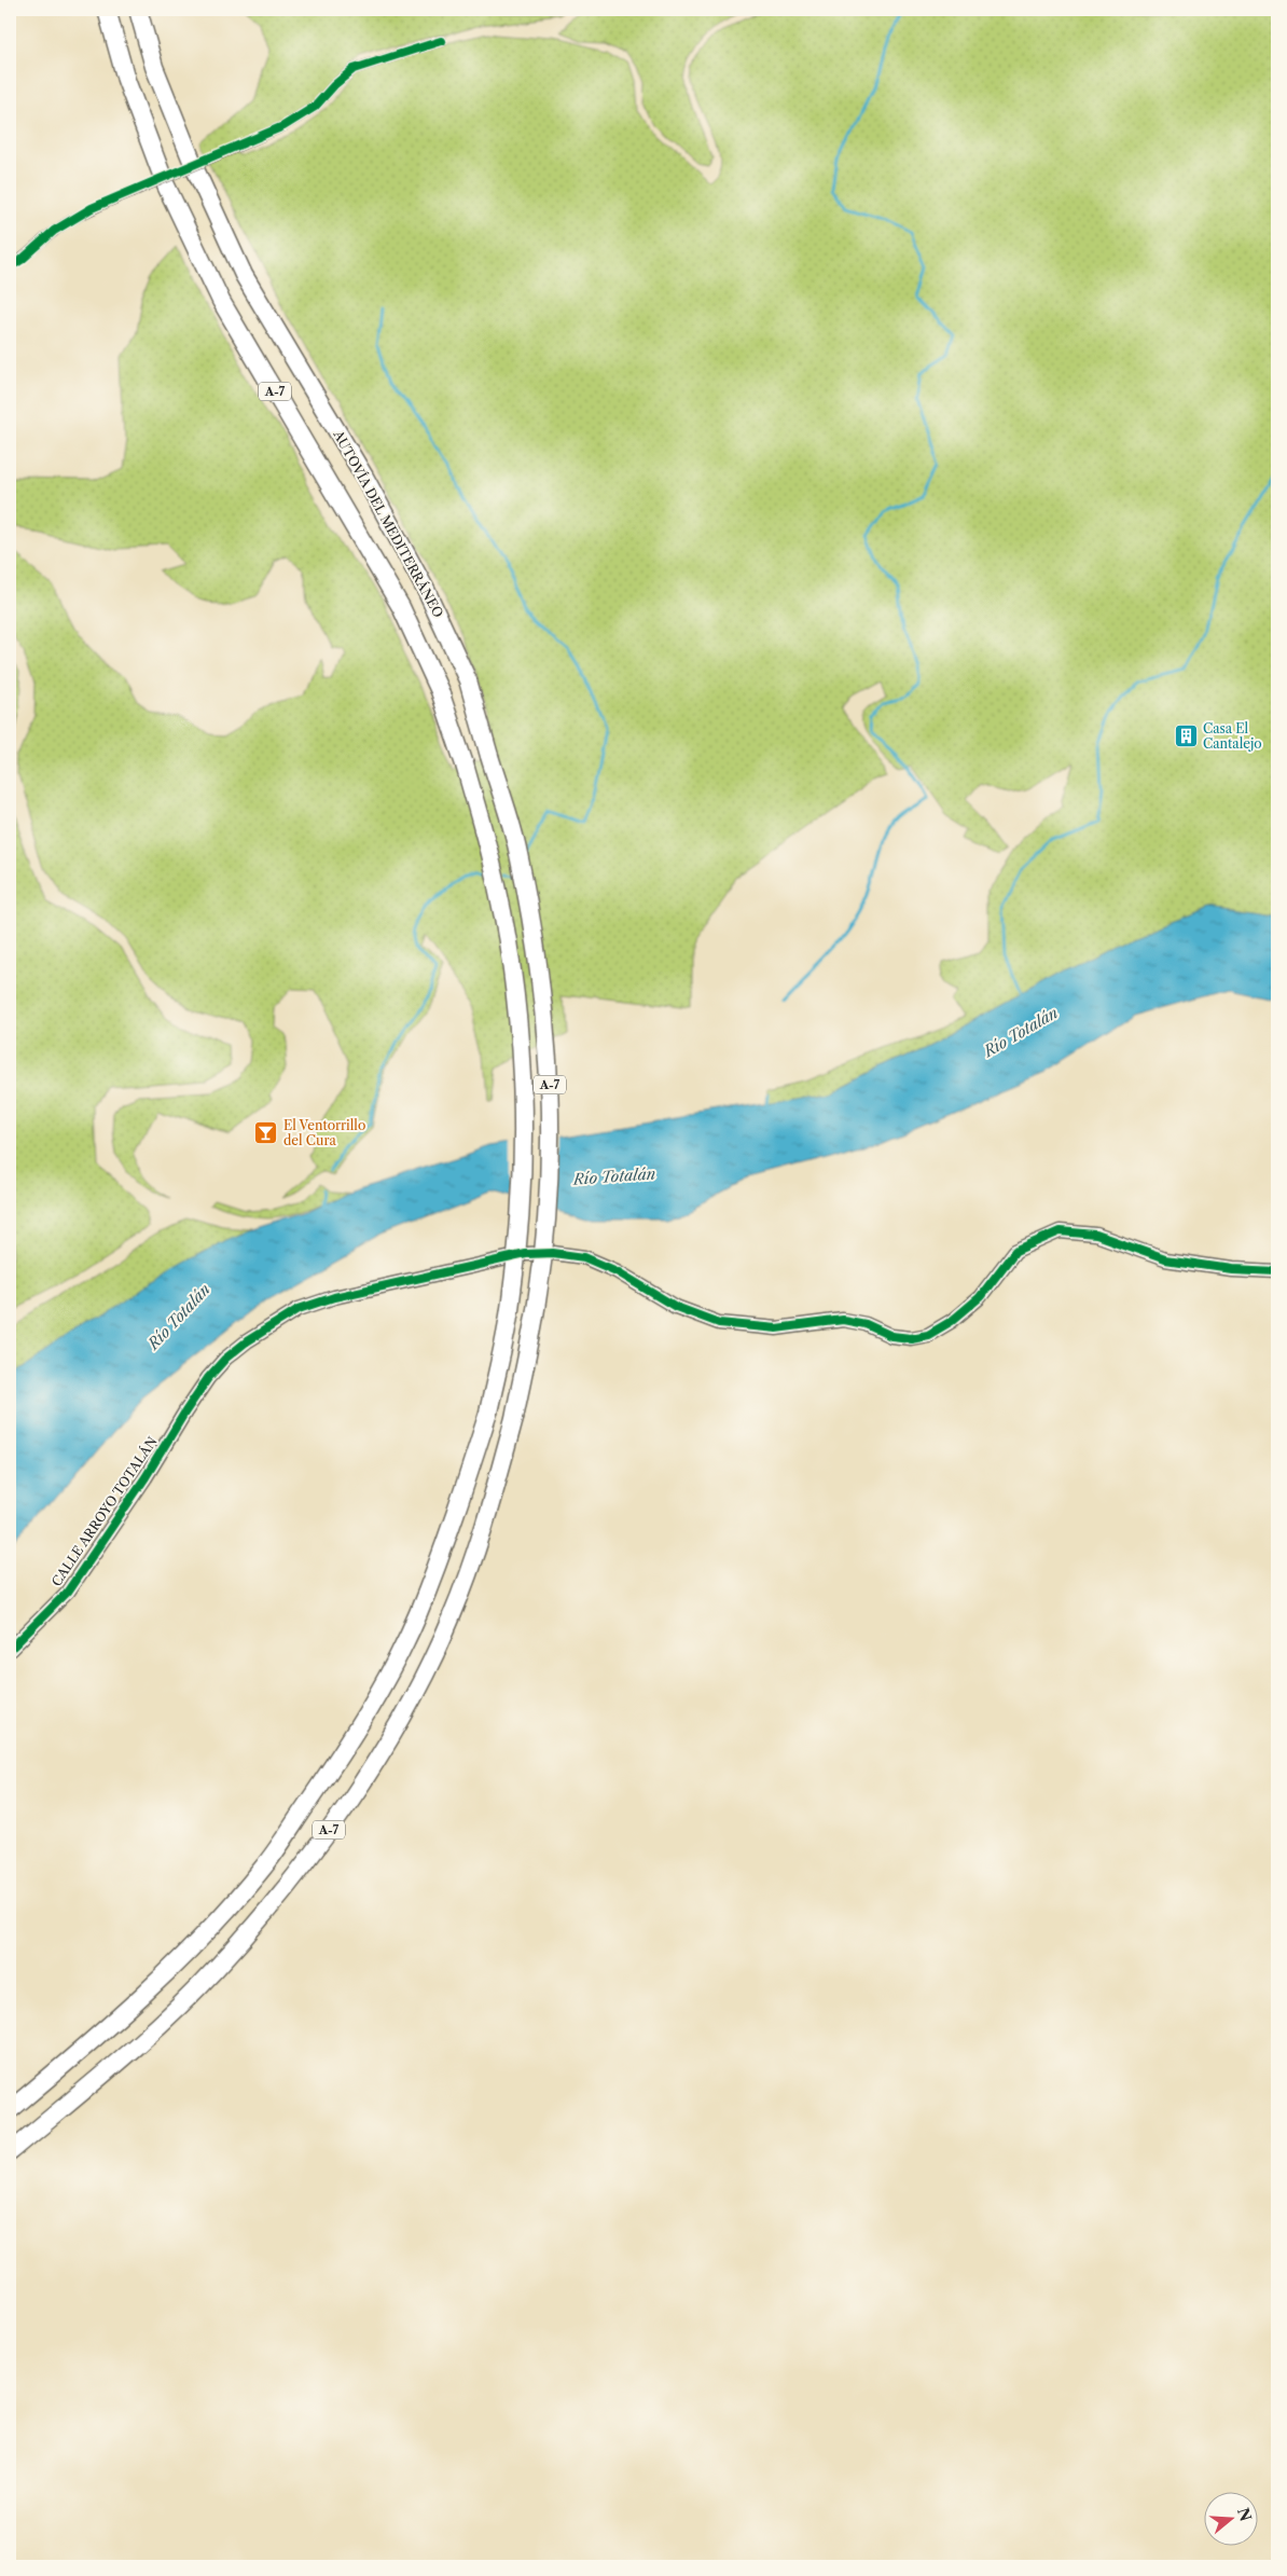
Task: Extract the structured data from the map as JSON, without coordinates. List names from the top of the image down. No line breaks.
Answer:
{"streets":{"highway":["A-7","AUTOVÍA DEL MEDITERRÁNEO"],"street":["CALLE ARROYO TOTALÁN"]},"water":["Río Totalán"],"places":{"building":["Casa El Cantalejo"],"bar":["El Ventorrillo del Cura"]},"north":"right"}
